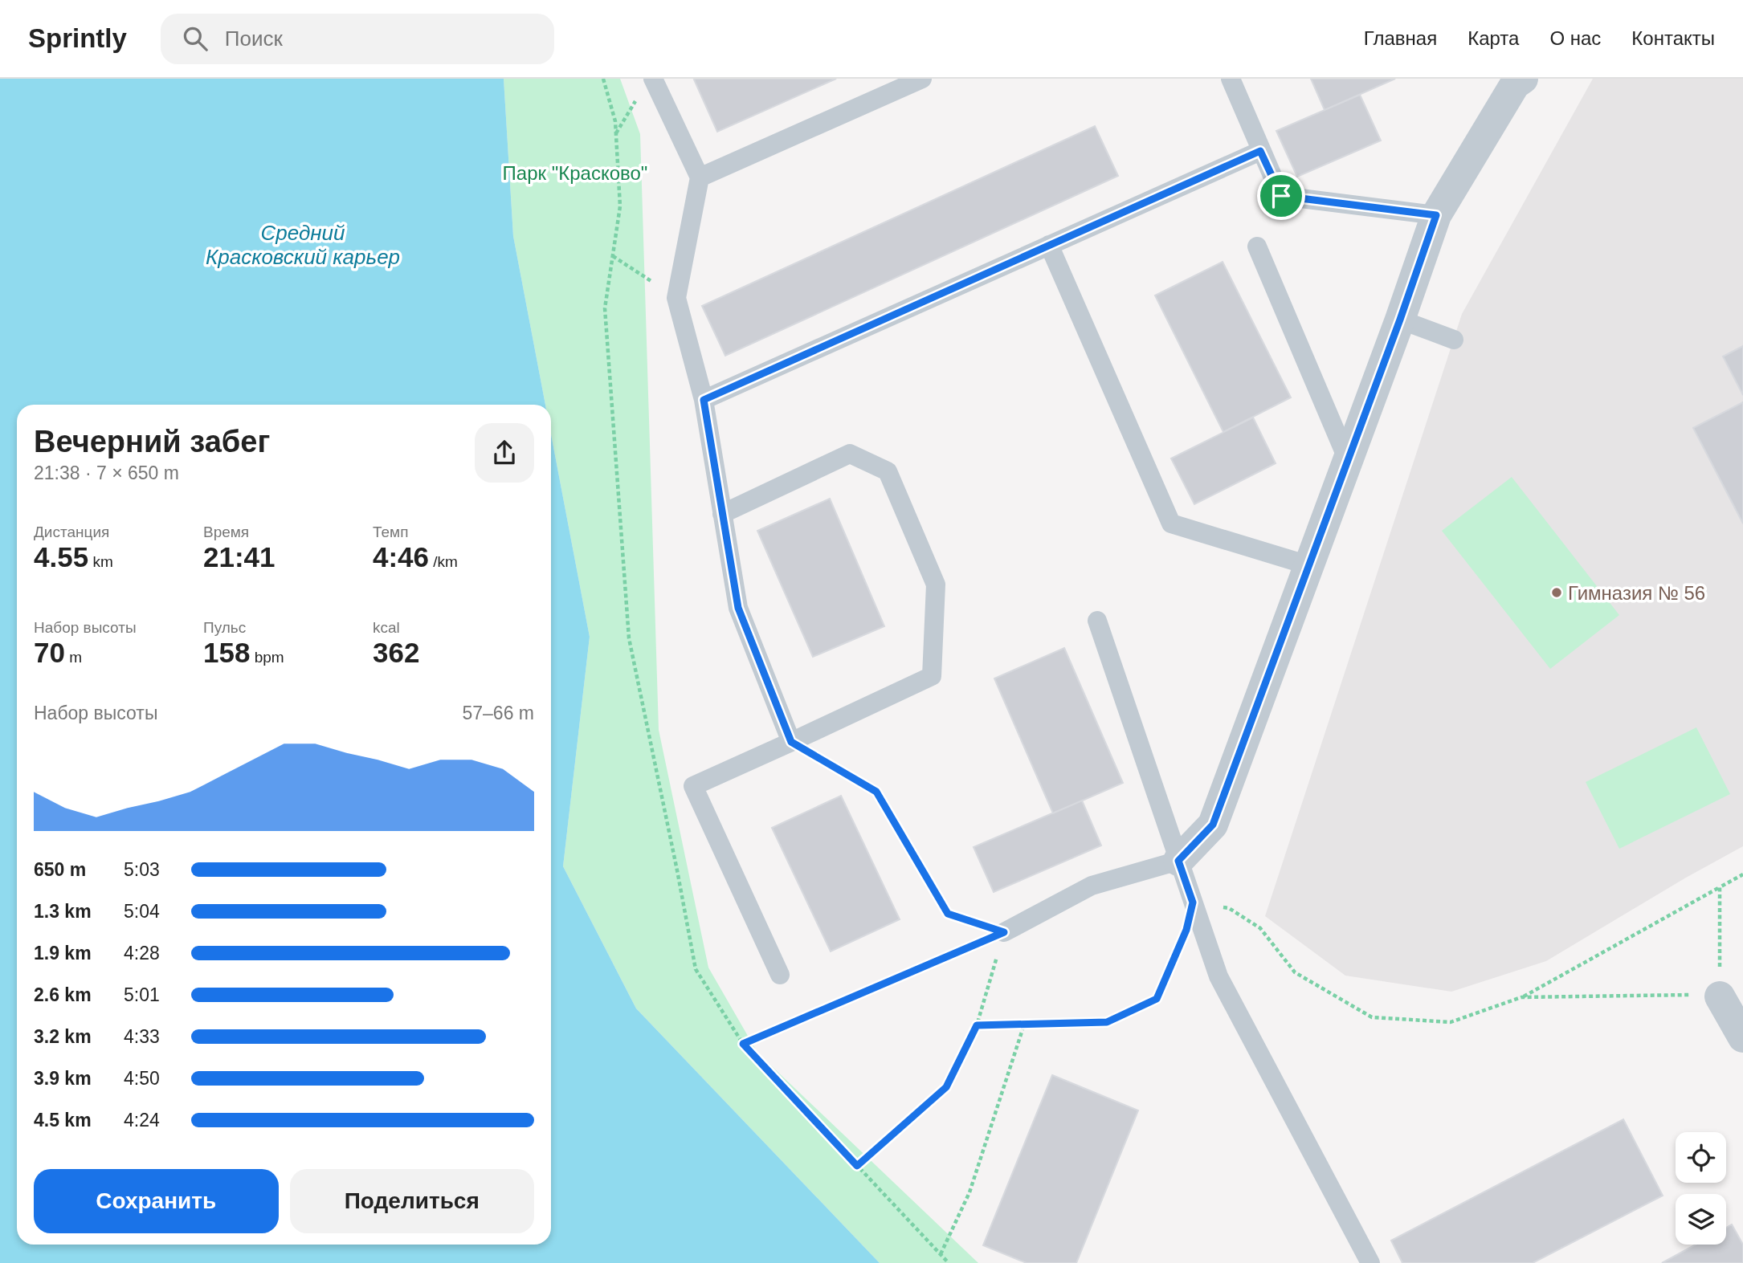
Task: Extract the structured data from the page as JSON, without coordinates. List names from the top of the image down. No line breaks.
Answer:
{"water":["Средний Красковский карьер"],"parks":["Парк \"Красково\""],"places":["Гимназия № 56"],"page":{"header":"Sprintly","search":"Поиск","nav":["Главная","Карта","О нас","Контакты"],"heading":["Вечерний забег","21:38 · 7 × 650 m"],"stats":[["Дистанция","4.55 km"],["Время","21:41"],["Темп","4:46 /km"],["Набор высоты","70 m"],["Пульс","158 bpm"],["kcal","362"]],"chart":["Набор высоты","57–66 m"],"list":[{"name":"650 m","note":"5:03"},{"name":"1.3 km","note":"5:04"},{"name":"1.9 km","note":"4:28"},{"name":"2.6 km","note":"5:01"},{"name":"3.2 km","note":"4:33"},{"name":"3.9 km","note":"4:50"},{"name":"4.5 km","note":"4:24"}],"buttons":["Сохранить","Поделиться"]}}
